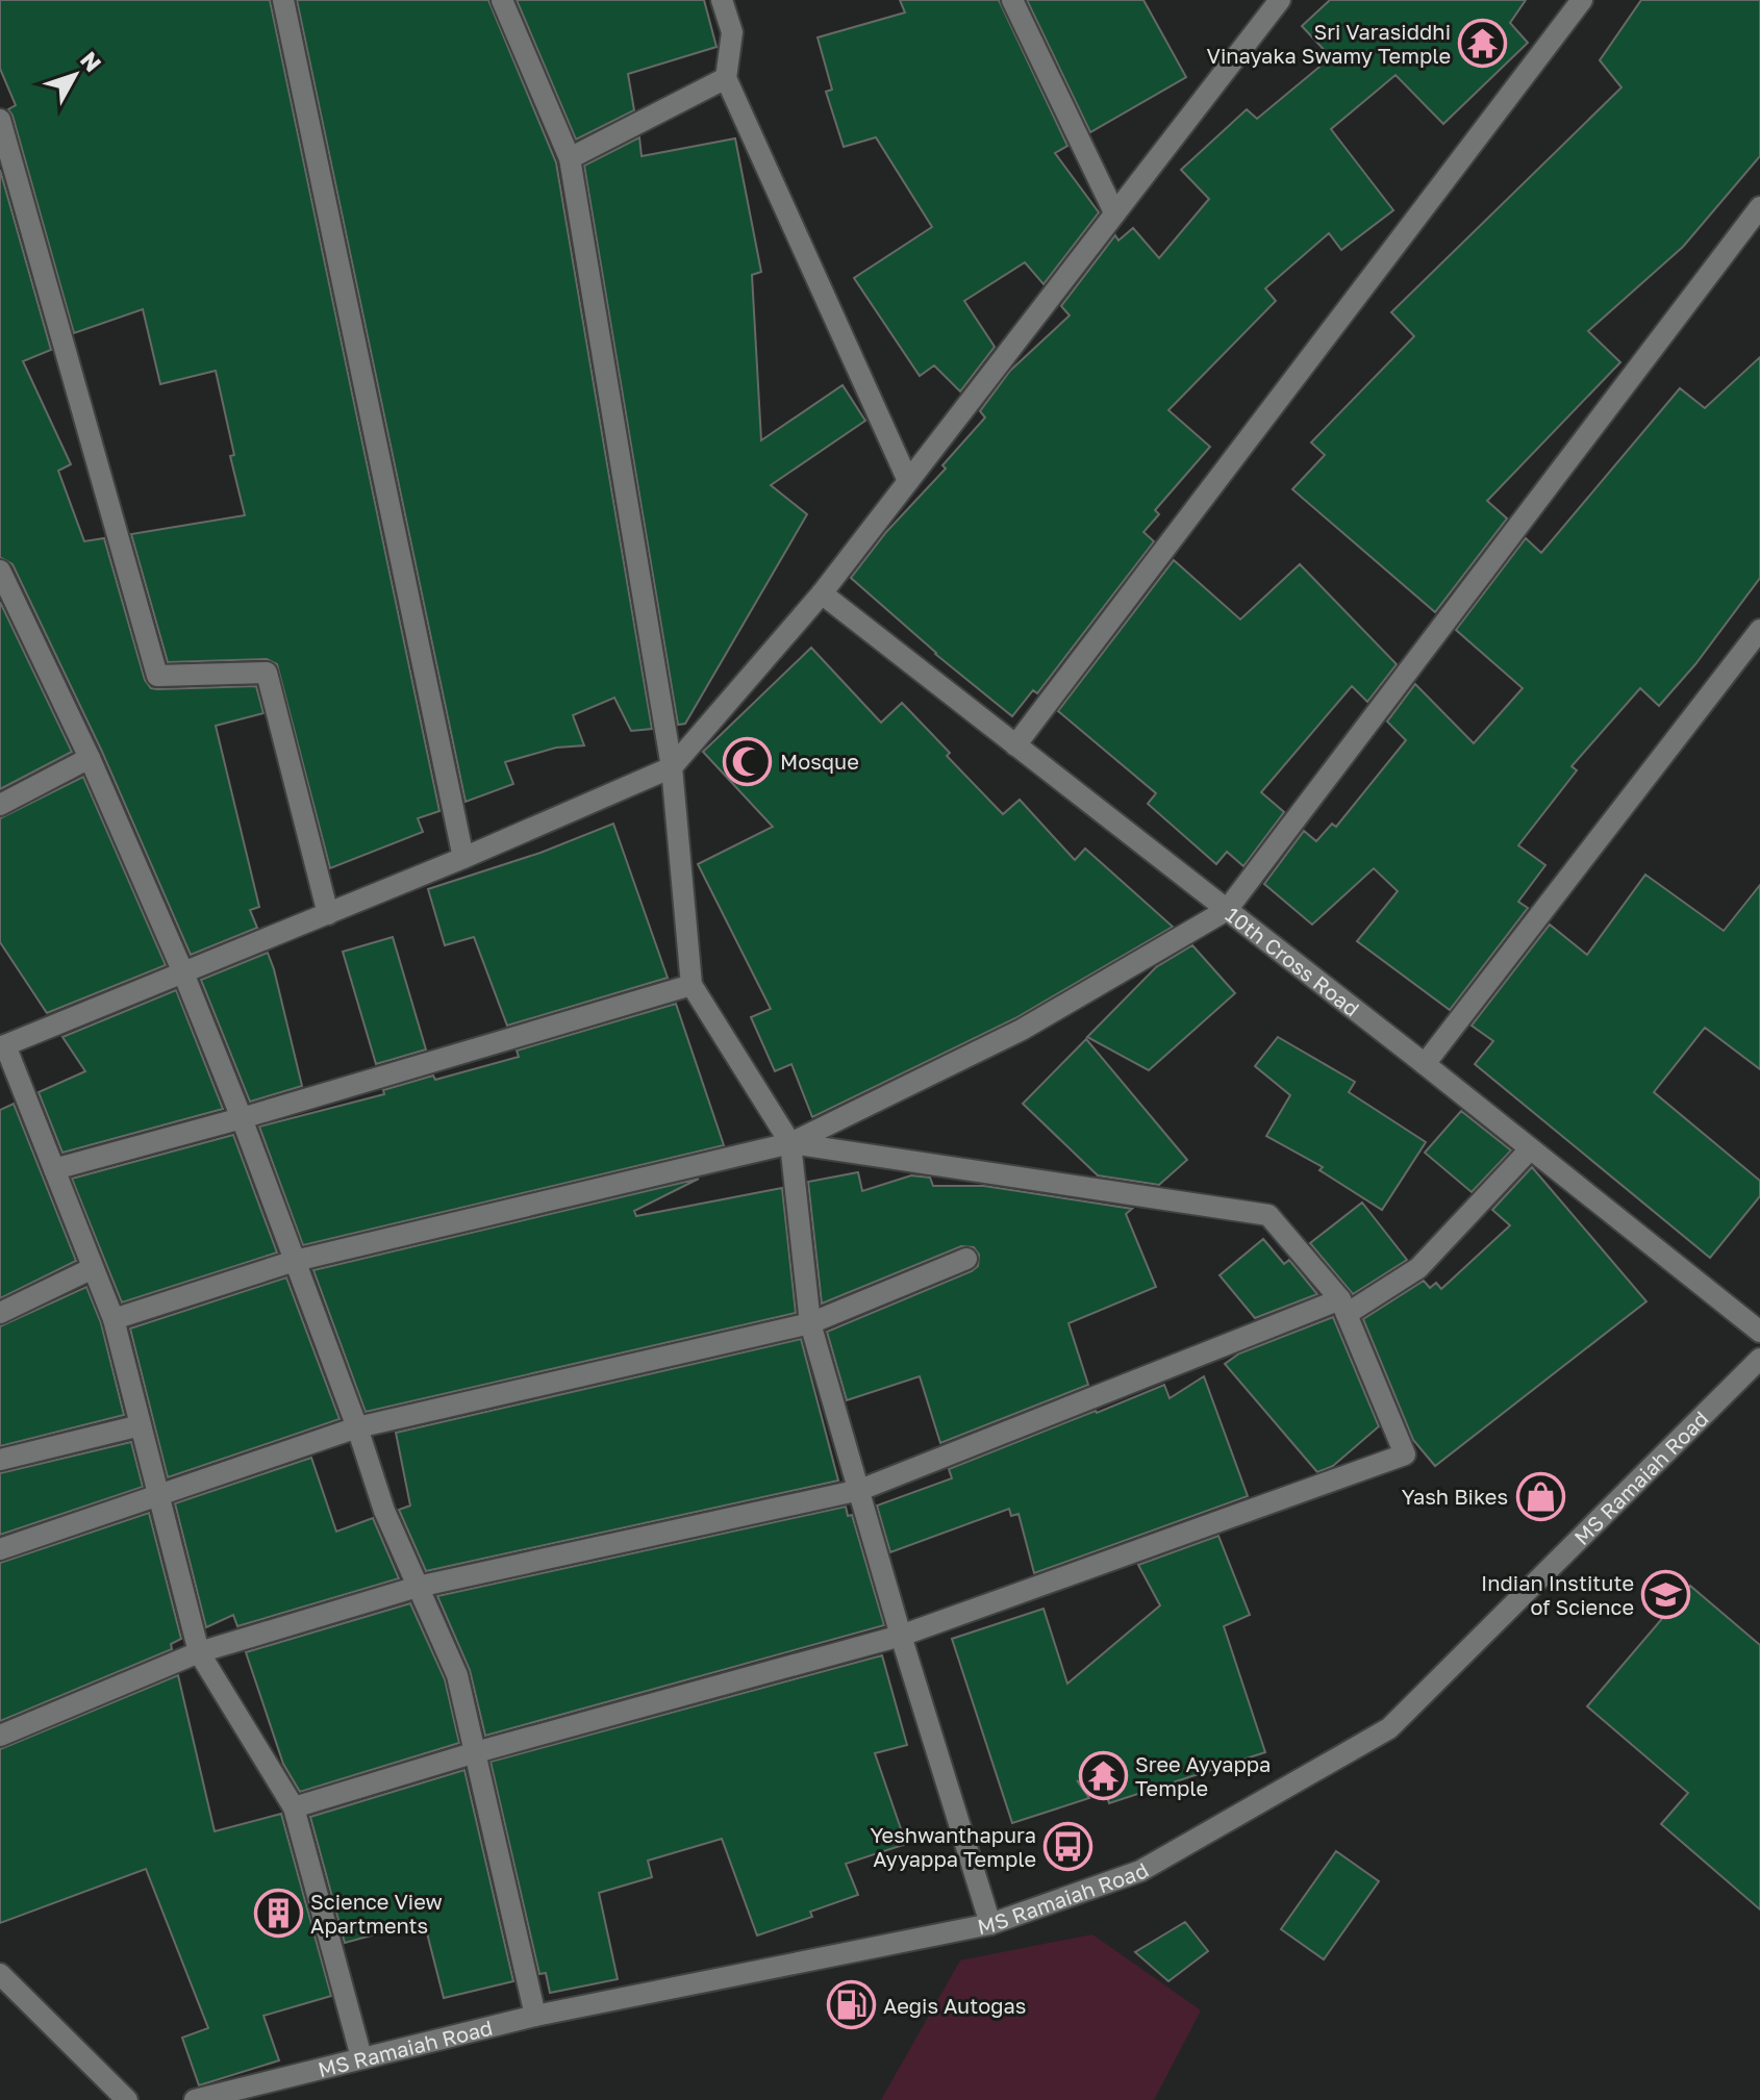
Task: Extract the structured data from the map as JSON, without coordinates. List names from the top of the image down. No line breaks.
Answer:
{"streets":{"street":["10th Cross Road","MS Ramaiah Road"]},"places":{"temple":["Sri Varasiddhi Vinayaka Swamy Temple","Sree Ayyappa Temple"],"mosque":["Mosque"],"shop":["Yash Bikes"],"school or university":["Indian Institute of Science"],"bus stop":["Yeshwanthapura Ayyappa Temple"],"building":["Science View Apartments"],"fuel station":["Aegis Autogas"]},"north":"top right"}
